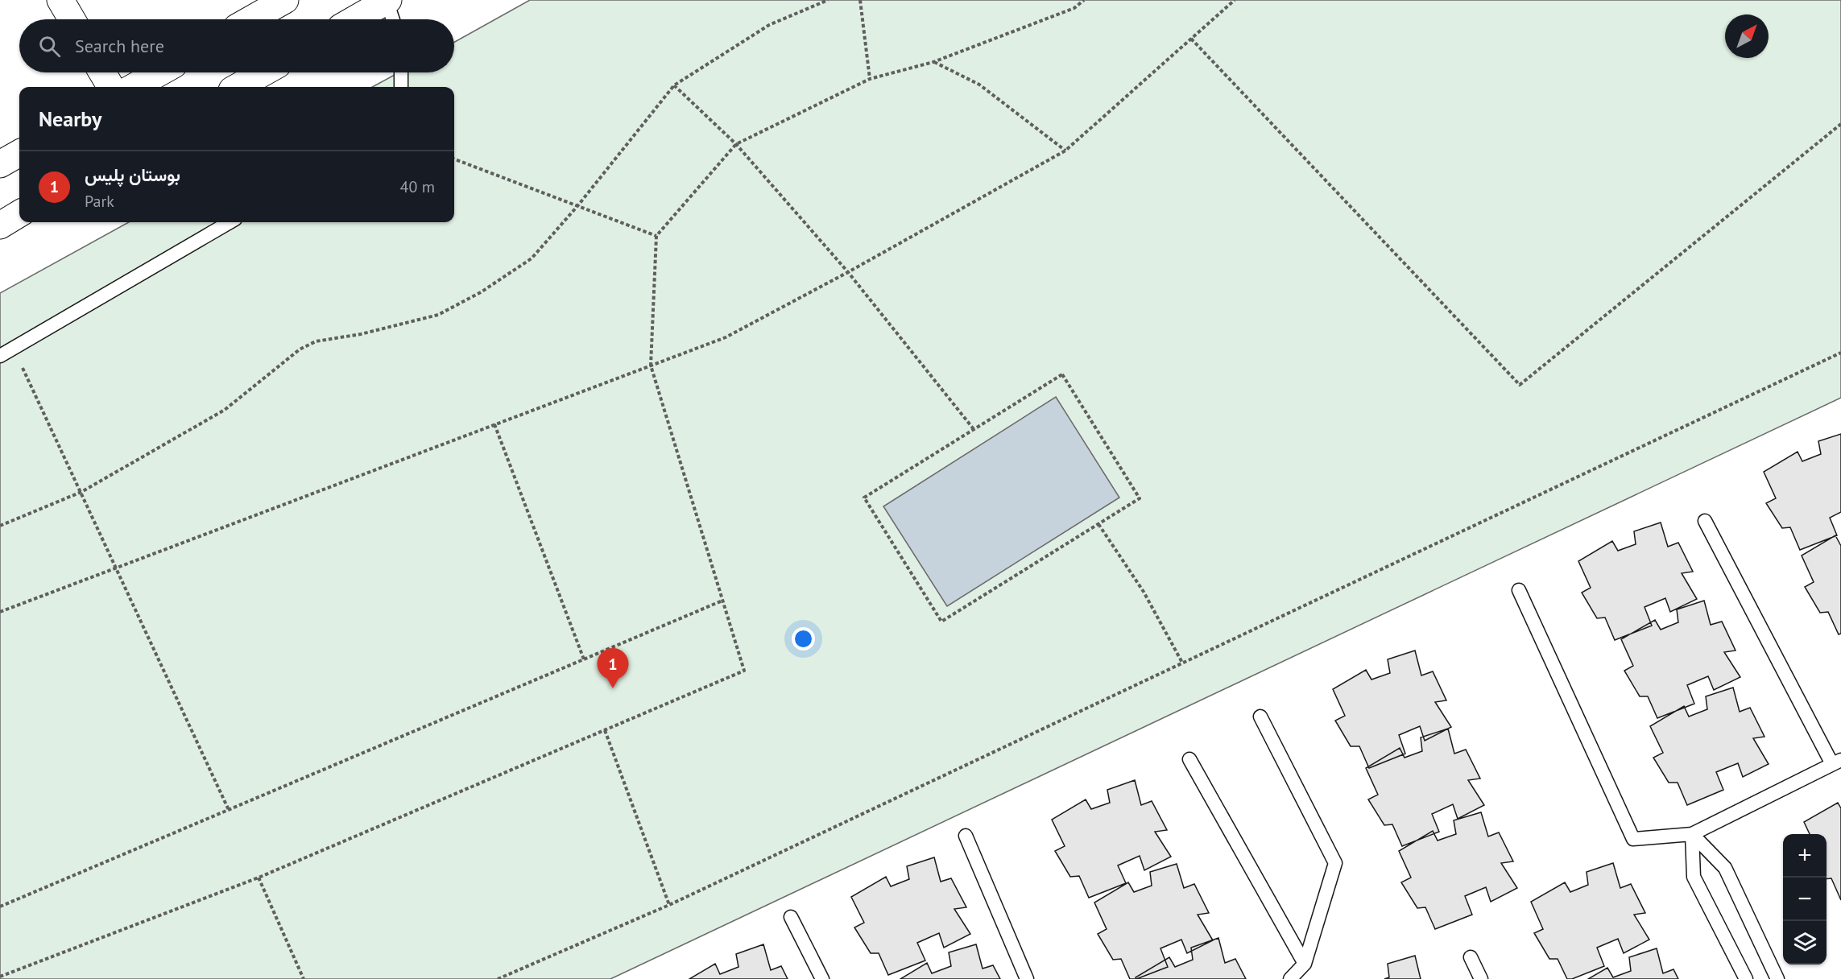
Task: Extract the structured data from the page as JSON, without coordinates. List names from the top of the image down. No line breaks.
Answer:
{"north":"top right","page":{"search":"Search here","heading":"Nearby","list":[{"mark":"1","name":"بوستان پلیس","note":"Park","value":"40 m"}],"pins":"1","map_buttons":["+","−"]}}
